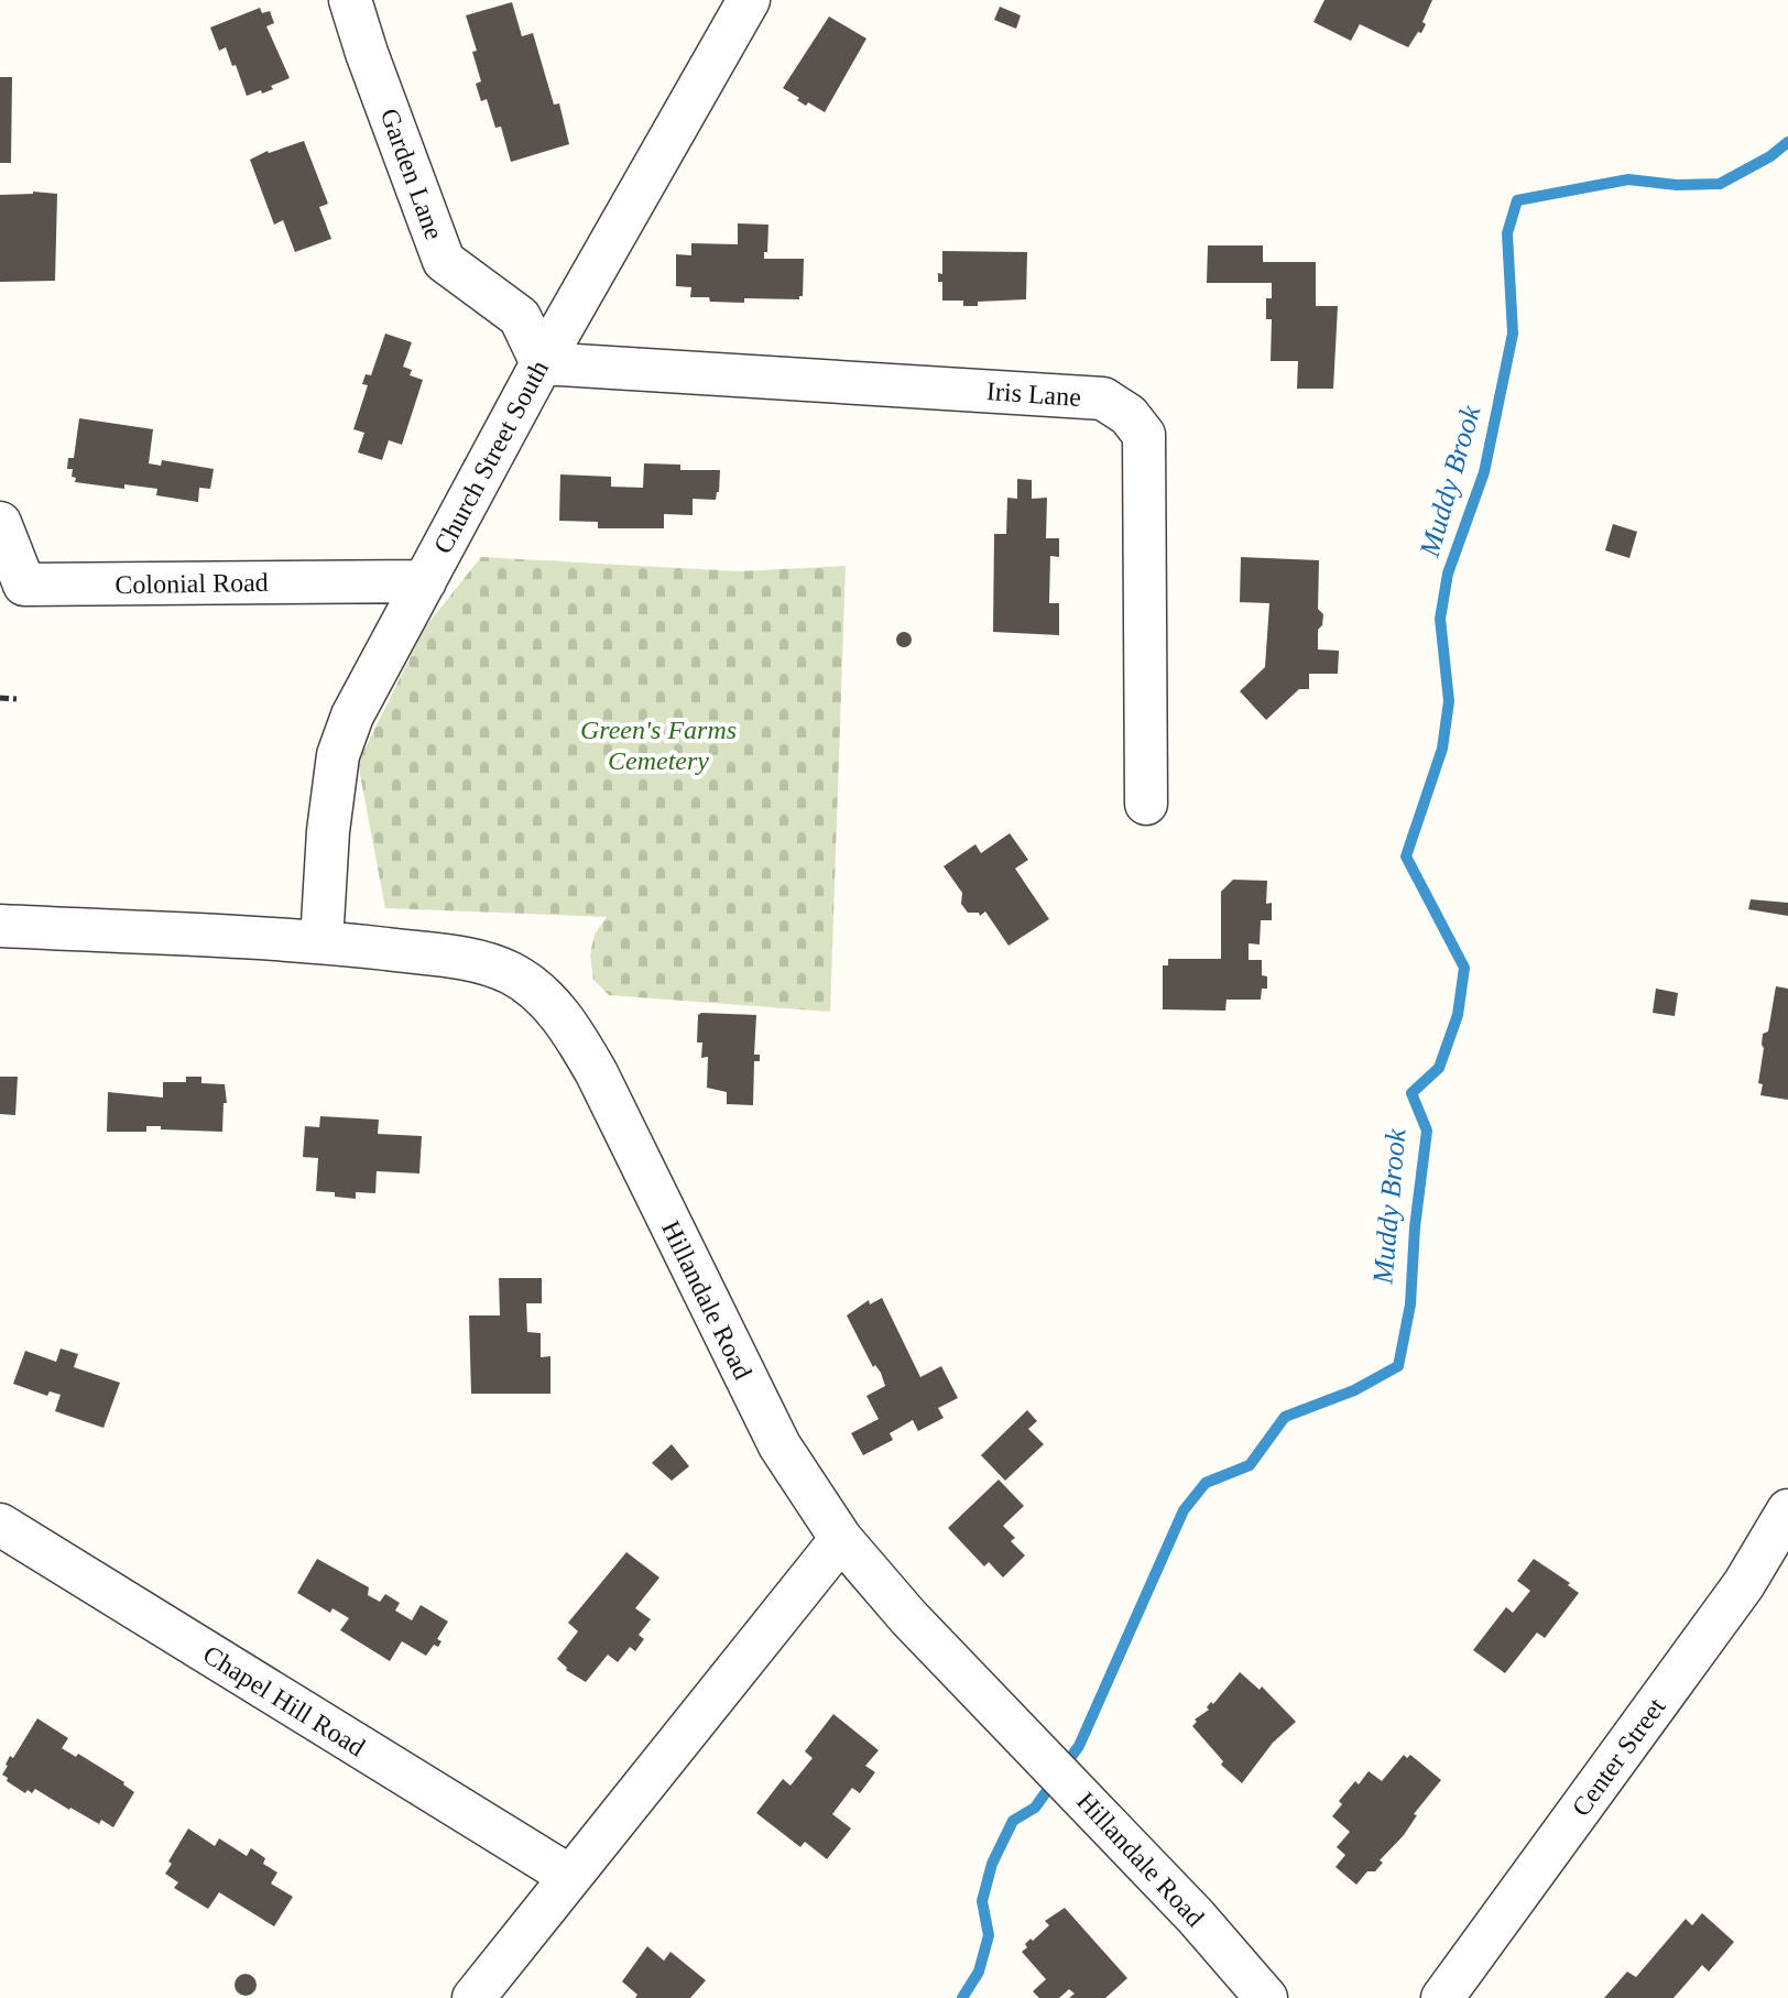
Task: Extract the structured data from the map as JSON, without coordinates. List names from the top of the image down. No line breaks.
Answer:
{"streets":{"street":["Garden Lane","Iris Lane","Church Street South","Colonial Road","Hillandale Road","Chapel Hill Road","Center Street"]},"crossings":[["Garden Lane","Iris Lane"],["Garden Lane","Church Street South"],["Iris Lane","Church Street South"],["Church Street South","Colonial Road"],["Church Street South","Hillandale Road"]],"water":["Muddy Brook"],"parks":["Green's Farms Cemetery"]}
